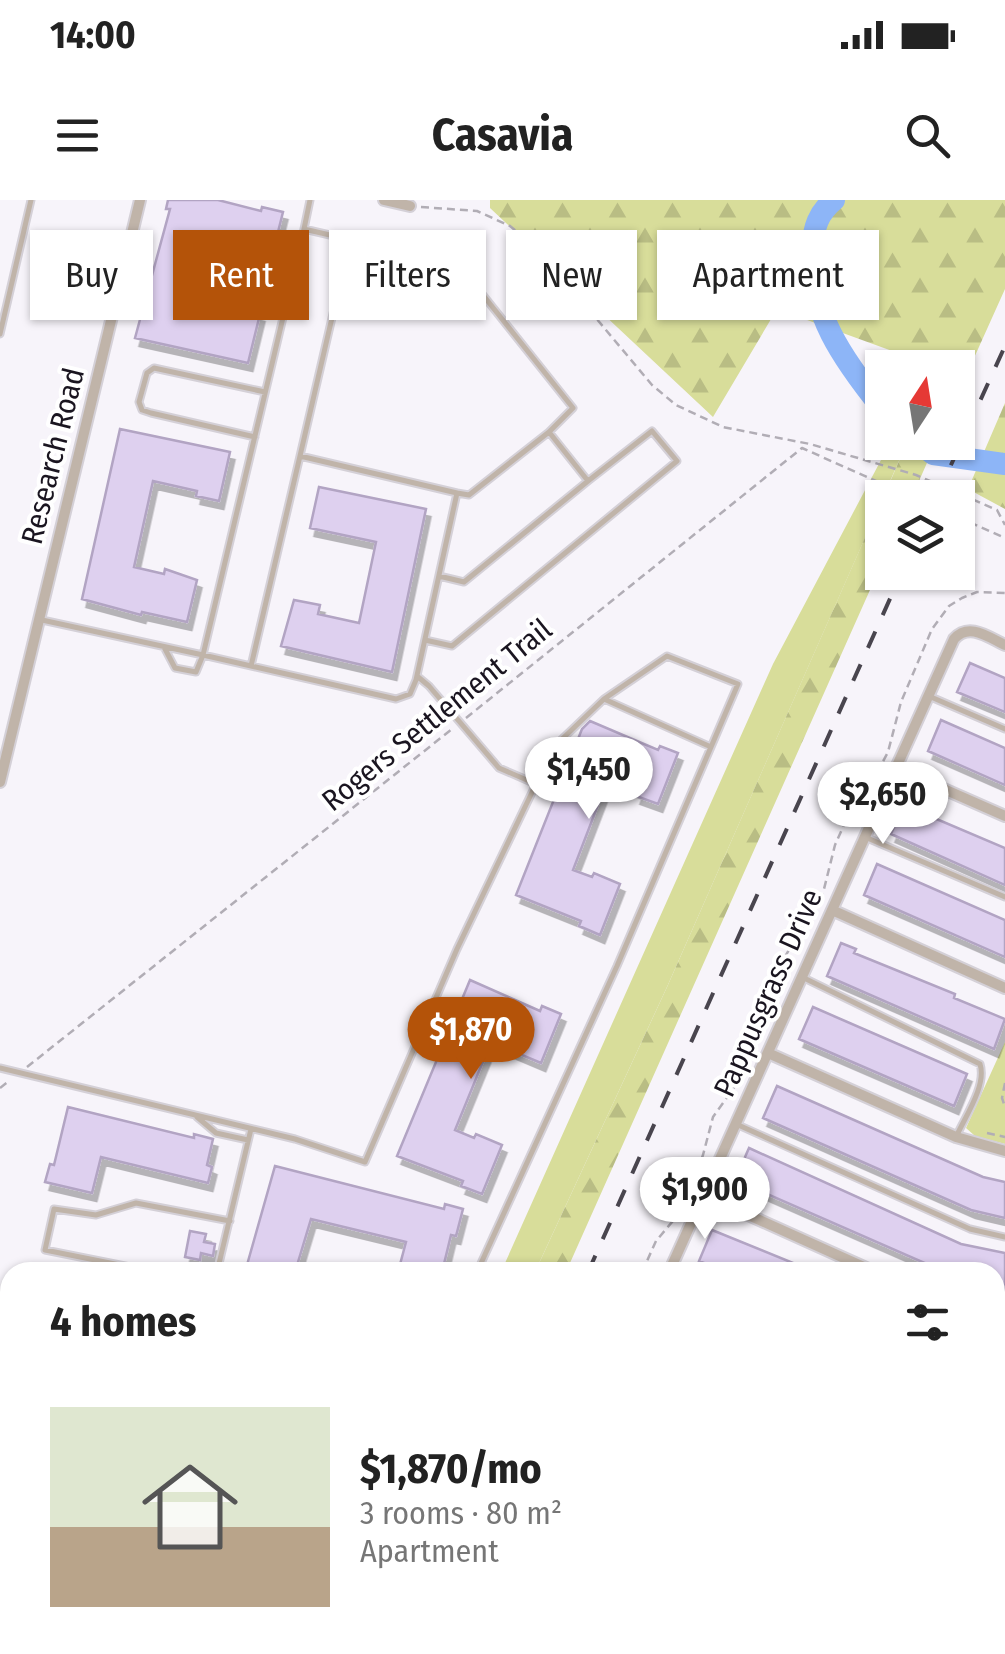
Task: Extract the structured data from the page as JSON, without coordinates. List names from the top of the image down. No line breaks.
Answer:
{"streets":{"street":["Research Road","Pappusgrass Drive"],"path":["Rogers Settlement Trail"]},"north":"top","page":{"status":"14:00","header":"Casavia","chip":["Buy","Rent","Filters","New","Apartment"],"price":["$1,450","$2,650","$1,870","$1,900"],"heading":"4 homes","list":[{"name":"$1,870/mo","note":"3 rooms · 80 m² · Apartment"}]}}
